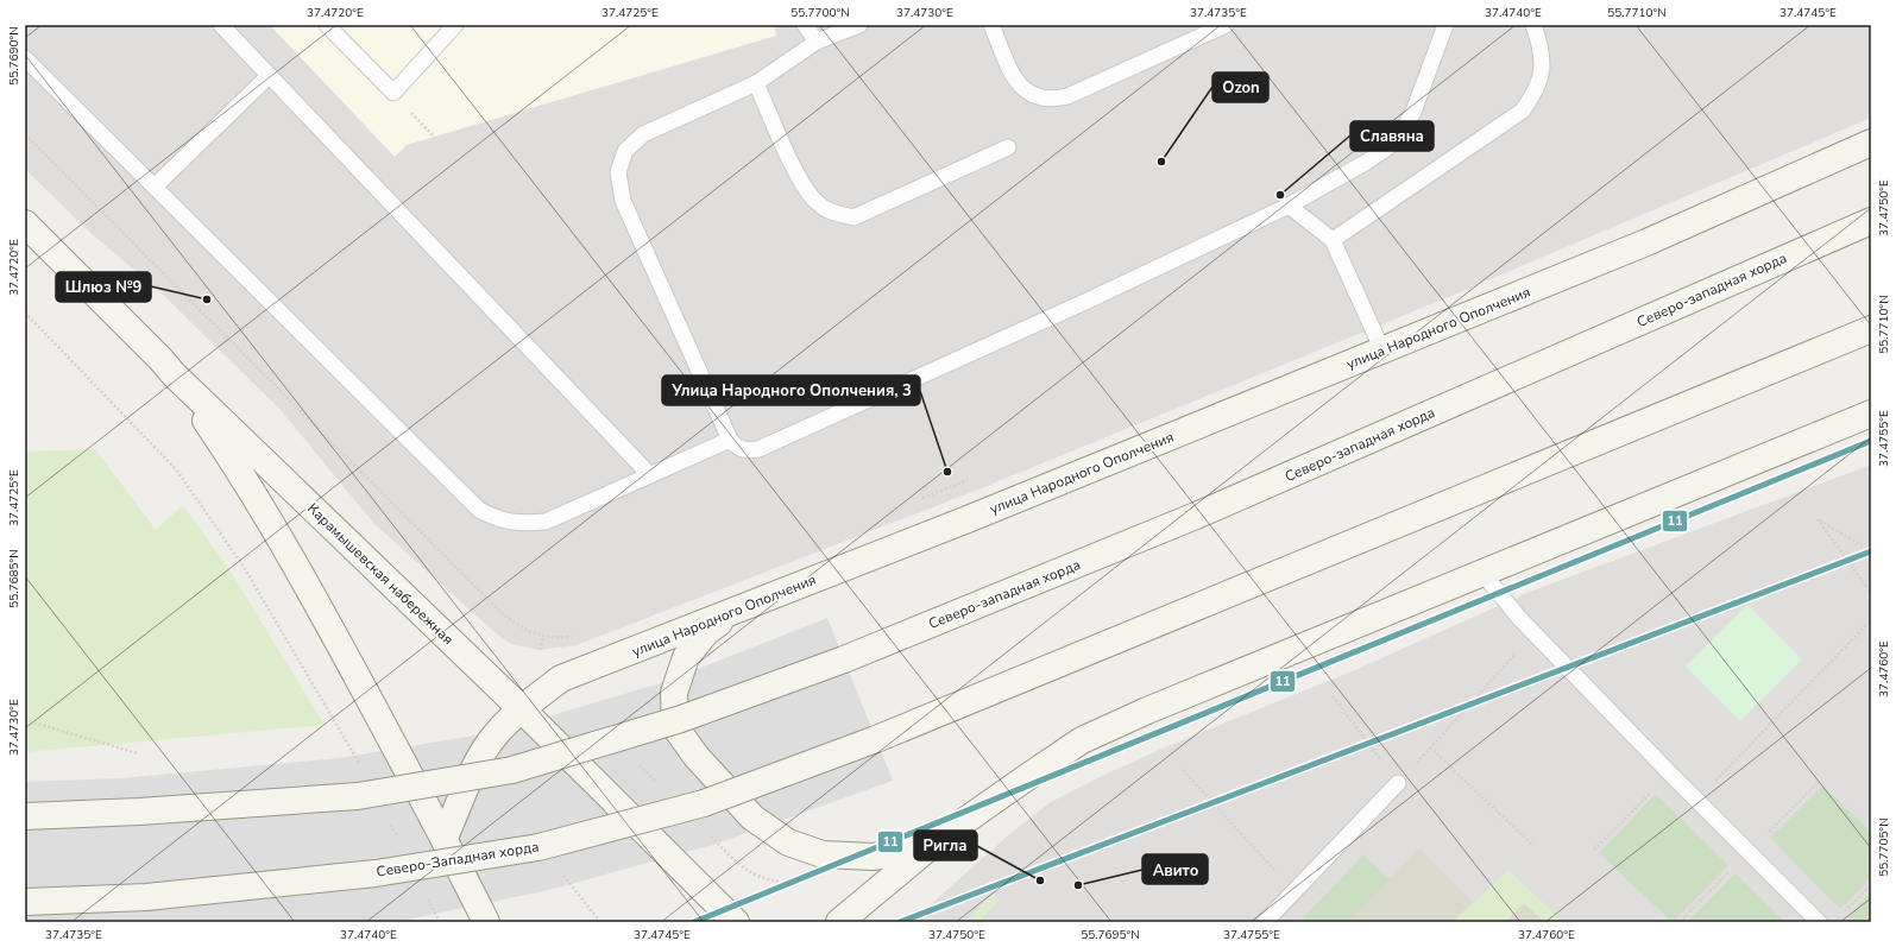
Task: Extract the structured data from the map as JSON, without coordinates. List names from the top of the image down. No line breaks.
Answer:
{"streets":{"main road":["Северо-западная хорда","улица Народного Ополчения","Карамышевская набережная","Северо-Западная хорда"]},"crossings":[["улица Народного Ополчения","Карамышевская набережная"]],"places":["Ozon","Славяна","Шлюз №9","Улица Народного Ополчения, 3","Ригла","Авито"],"lines":["transit line 11"],"coordinates":["37.4720°E","37.4725°E","55.7700°N","37.4730°E","37.4735°E","37.4740°E","55.7710°N","37.4745°E","55.7690°N","37.4750°E","37.4755°E","55.7685°N","37.4760°E","55.7705°N","55.7695°N"]}
